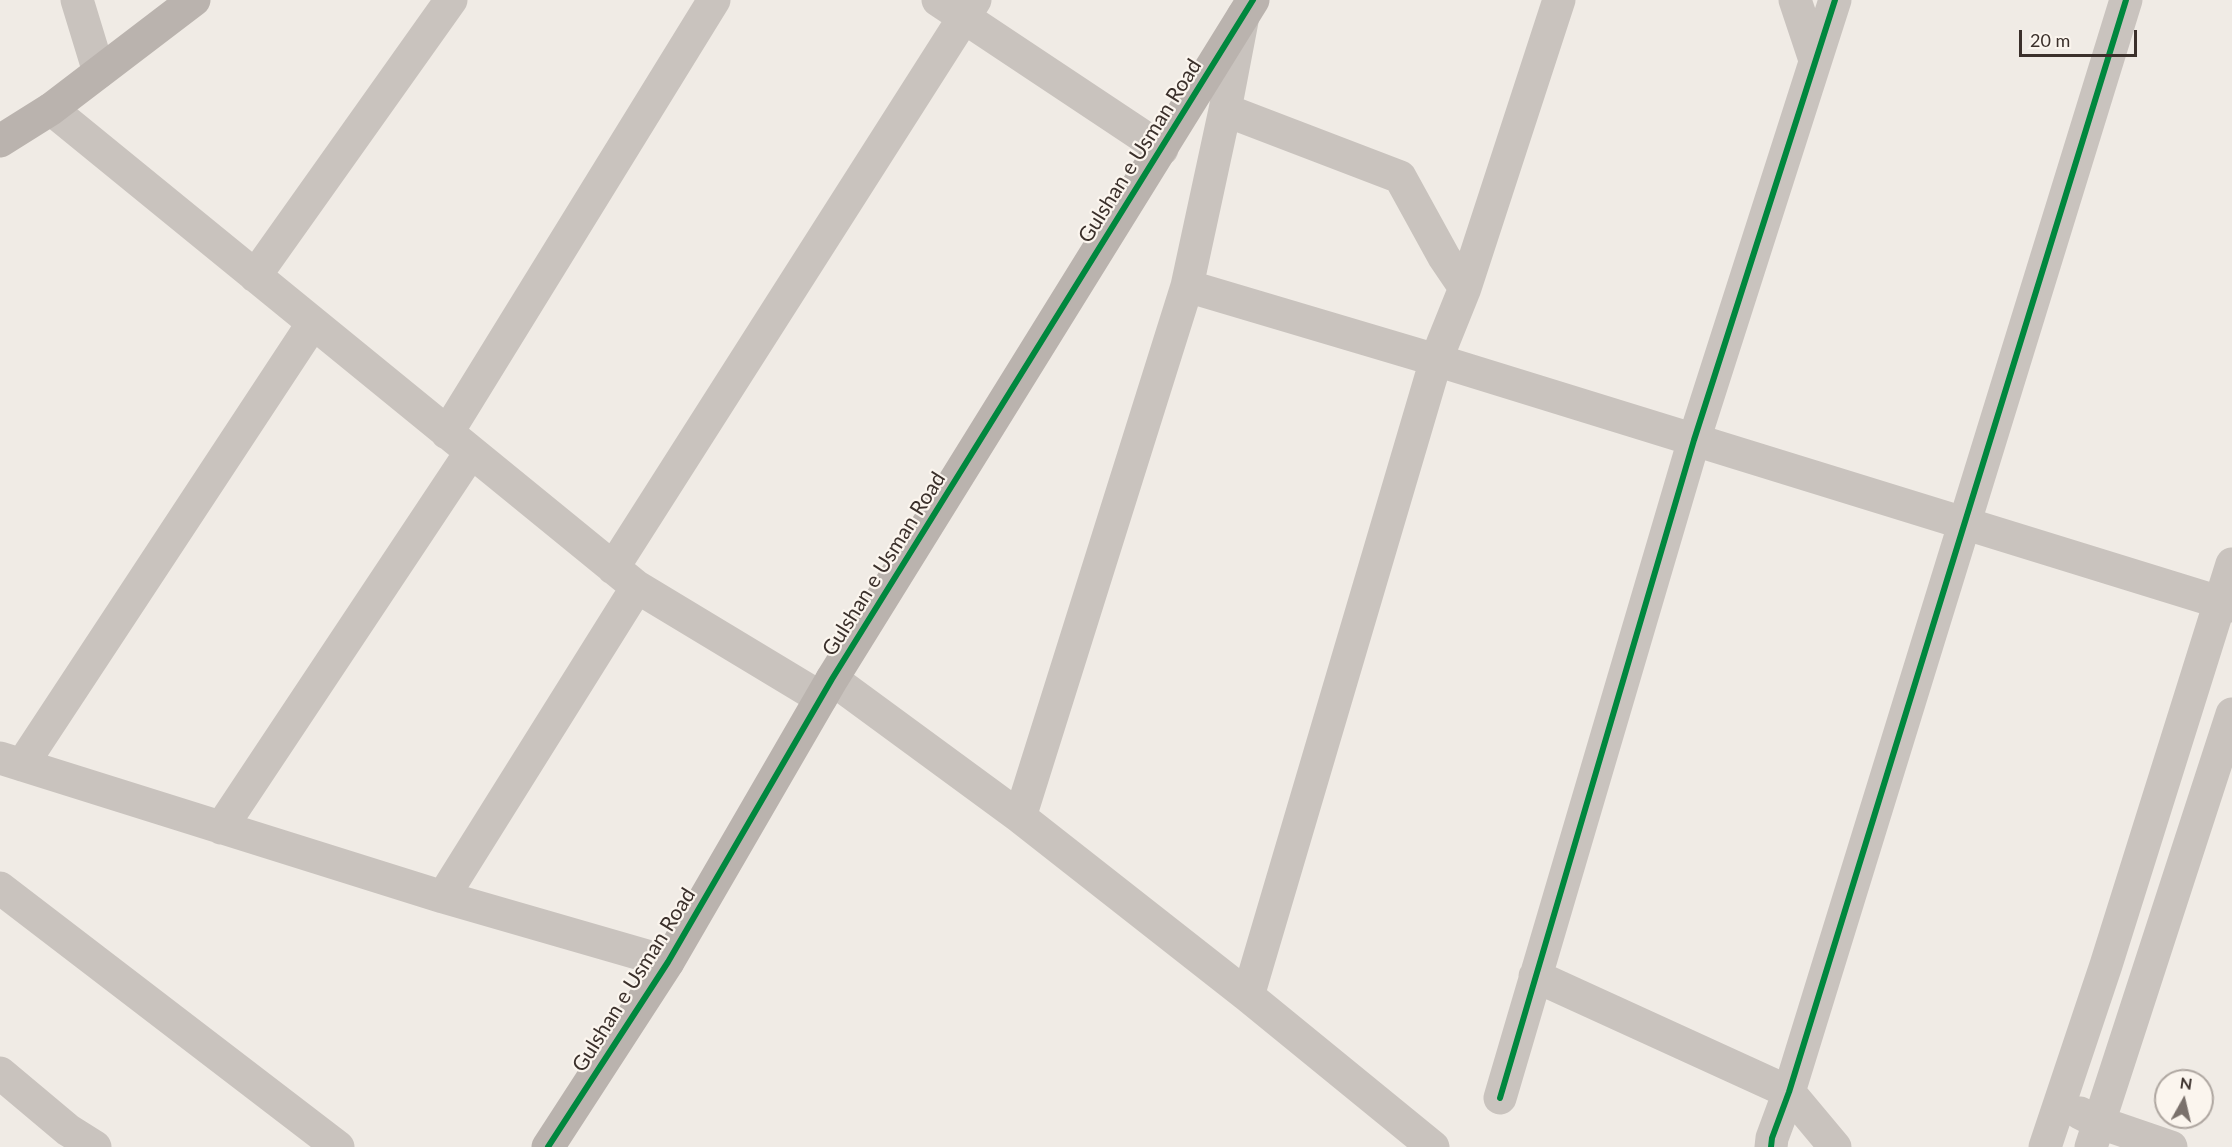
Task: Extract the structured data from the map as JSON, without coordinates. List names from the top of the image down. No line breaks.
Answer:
{"streets":{"street":["Gulshan e Usman Road"]},"scale_bar":"20 m","north":"top"}
